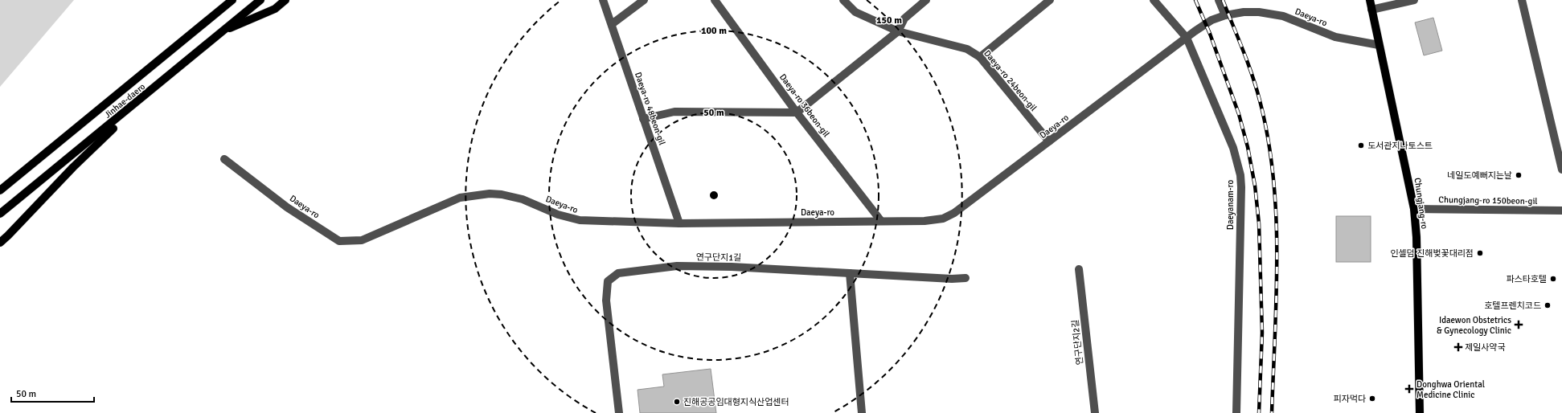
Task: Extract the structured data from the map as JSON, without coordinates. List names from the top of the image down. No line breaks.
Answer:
{"streets":{"main road":["Jinhae-daero","Chungjang-ro"],"street":["Daeya-ro","Daeya-ro 24beon-gil","Daeya-ro 36beon-gil","Daeya-ro 48beon-gil","Chungjang-ro 150beon-gil","Daeyanam-ro","연구단지1길","연구단지2길"]},"crossings":[["Daeya-ro","Daeya-ro 24beon-gil"],["Daeya-ro","Daeya-ro 36beon-gil"],["Daeya-ro","Daeya-ro 48beon-gil"],["Daeya-ro","Chungjang-ro"],["Daeya-ro","Daeyanam-ro"],["Chungjang-ro 150beon-gil","Chungjang-ro"]],"places":{"other":["도서관지나토스트","네일도예뻐지는날","인셀덤 진해벚꽃대리점","파스타호텔","호텔프렌치코드","피자먹다","진해공공임대형지식산업센터"],"health":["Idaewon Obstetrics & Gynecology Clinic","제일사약국","Donghwa Oriental Medicine Clinic"]},"scale_bar":"50 m","rings":["150 m","100 m","50 m"]}
